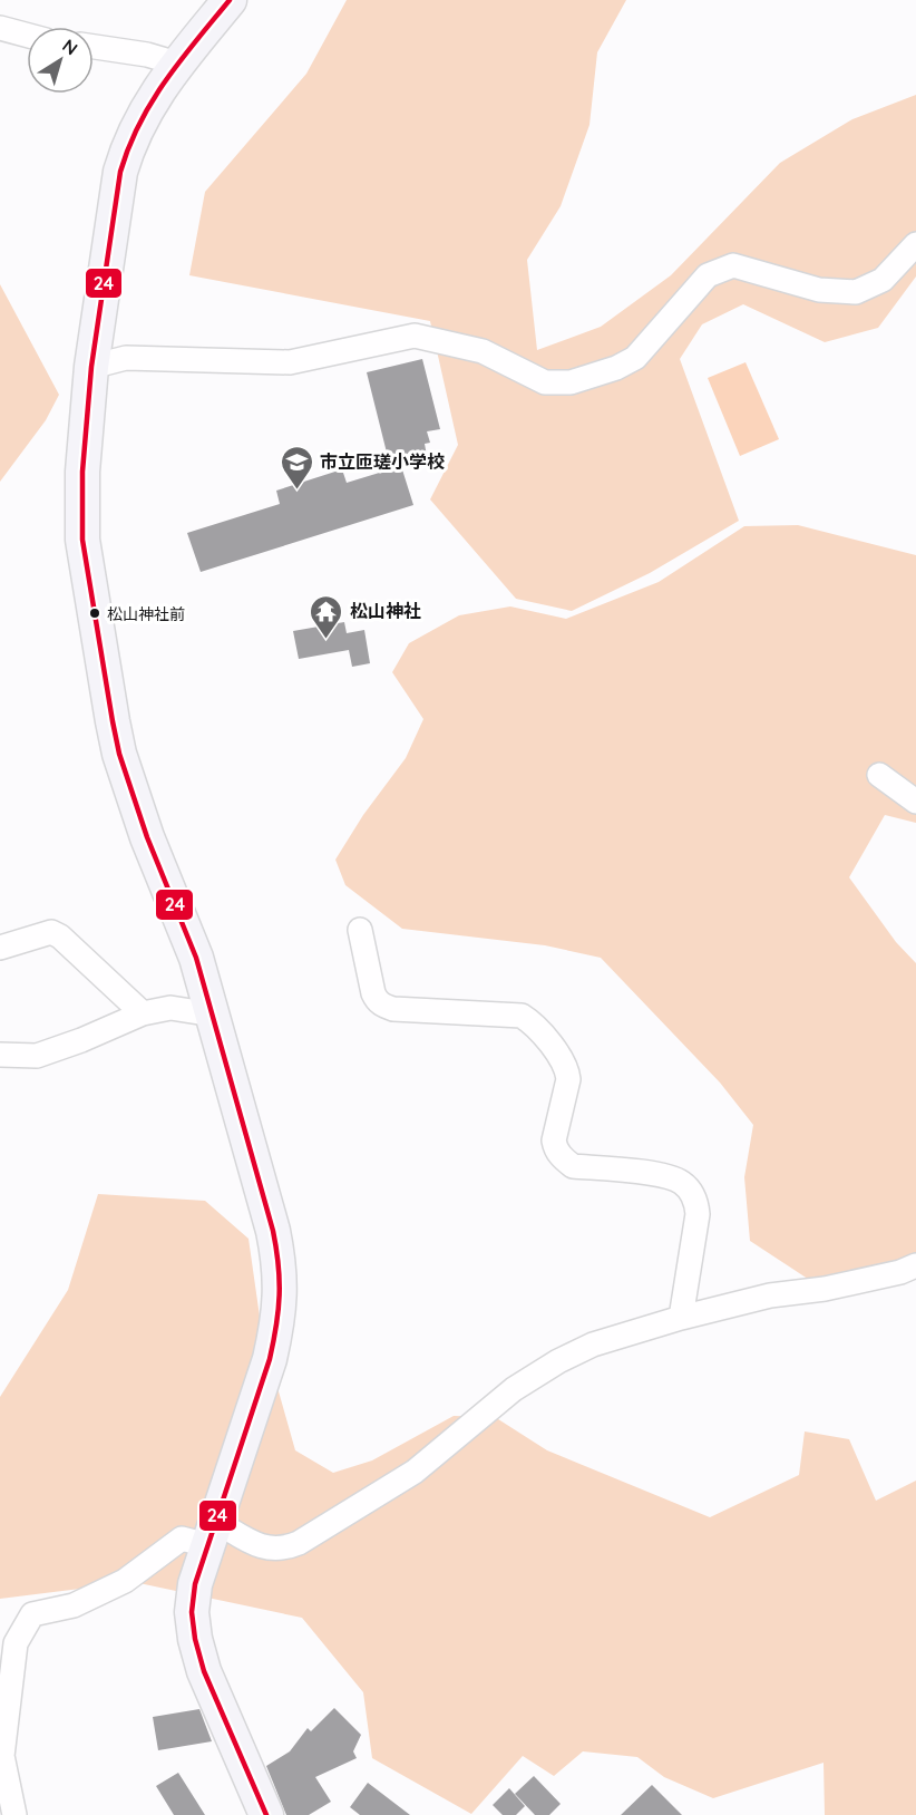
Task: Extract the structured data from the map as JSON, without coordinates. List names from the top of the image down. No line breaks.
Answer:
{"places":{"school or university":["市立匝瑳小学校"],"other":["松山神社前"],"temple":["松山神社"]},"lines":["transit line 24"],"north":"top right"}
